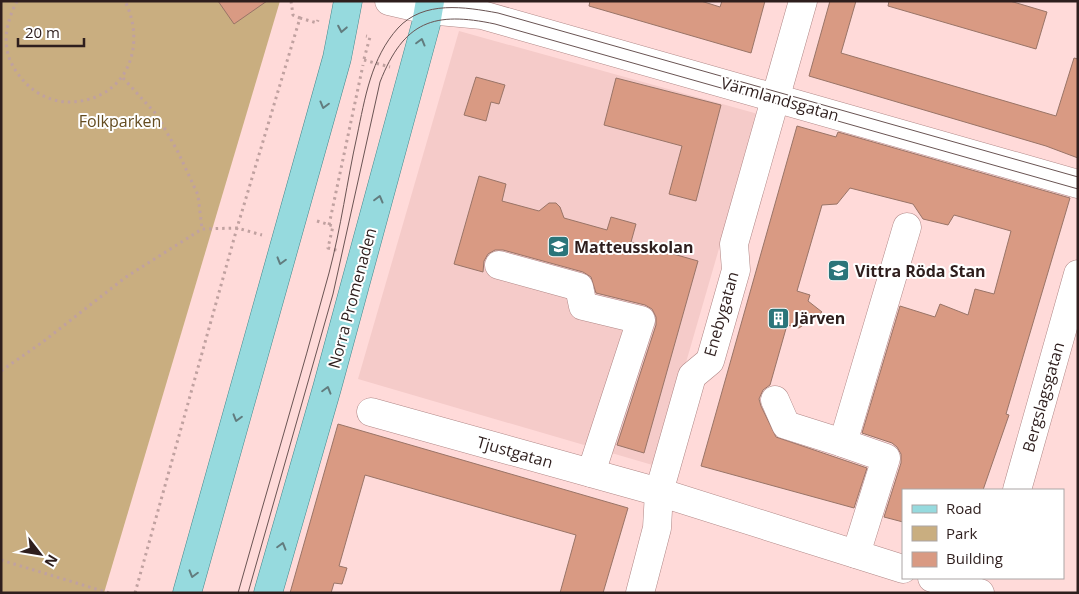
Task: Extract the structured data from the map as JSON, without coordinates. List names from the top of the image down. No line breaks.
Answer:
{"streets":{"main road":["Norra Promenaden"],"street":["Värmlandsgatan","Enebygatan","Bergslagsgatan","Tjustgatan"]},"crossings":[["Värmlandsgatan","Norra Promenaden"],["Värmlandsgatan","Enebygatan"],["Enebygatan","Tjustgatan"]],"parks":["Folkparken"],"places":{"school or university":["Matteusskolan","Vittra Röda Stan"],"building":["Järven"]},"legend":["Road","Park","Building"],"scale_bar":"20 m","north":"bottom right"}
